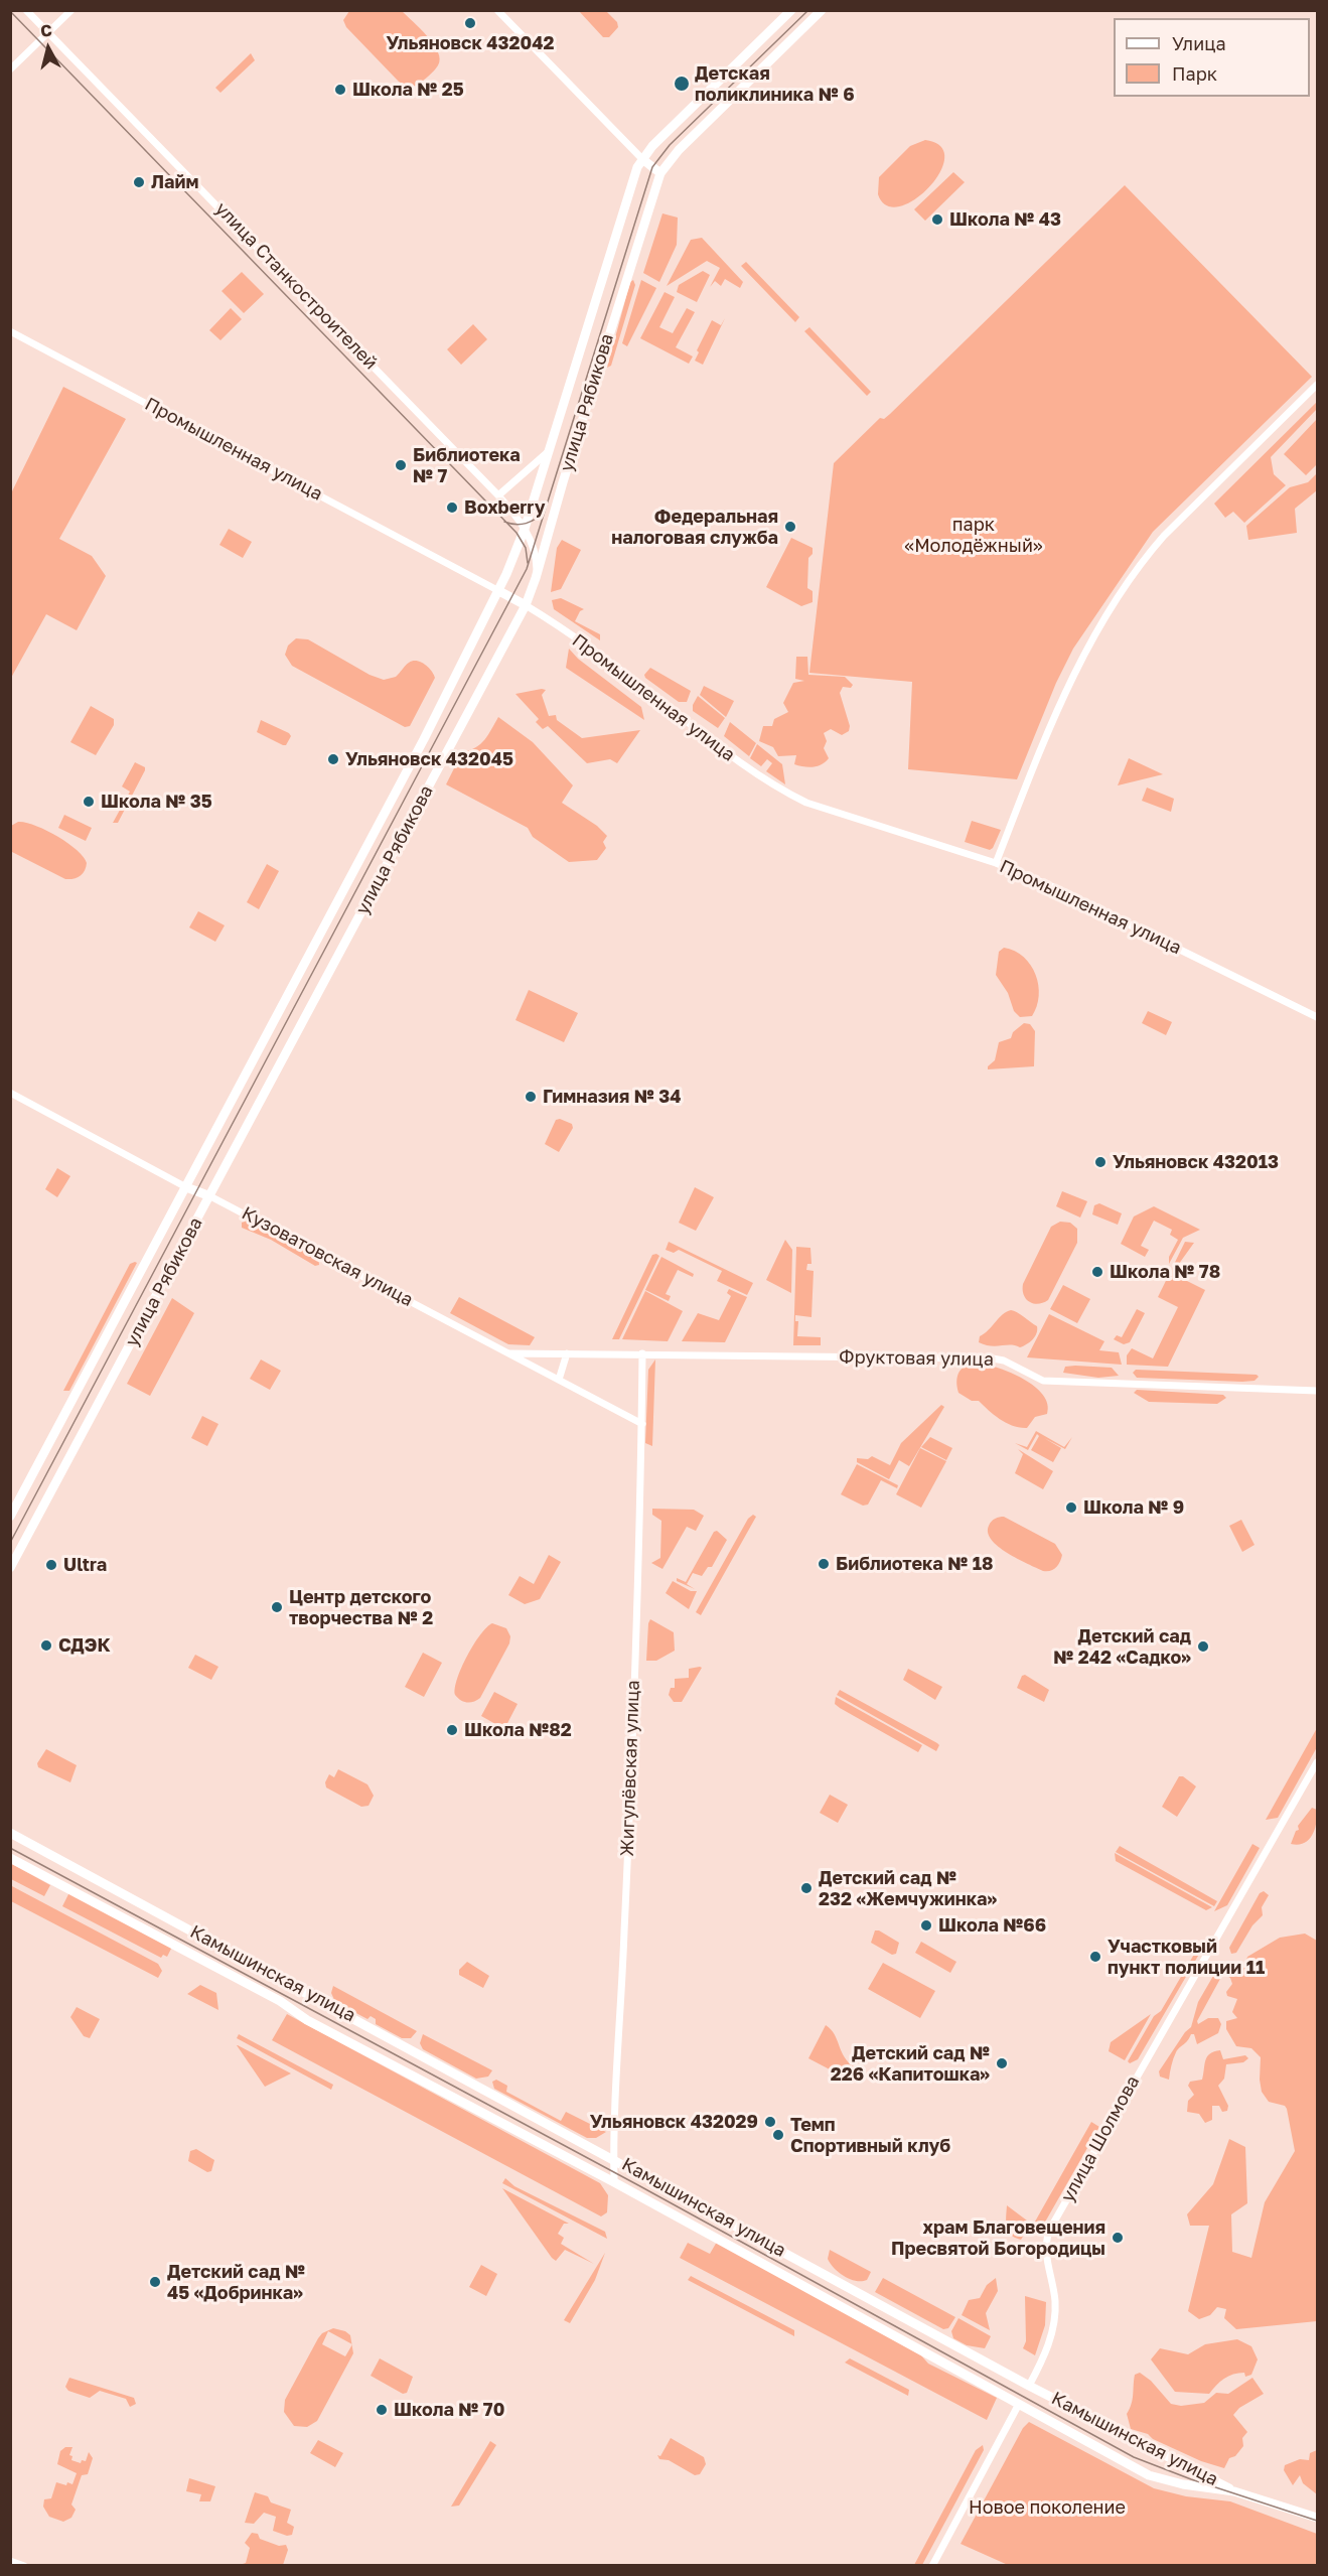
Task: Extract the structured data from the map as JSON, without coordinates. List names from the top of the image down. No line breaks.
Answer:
{"streets":{"main road":["улица Рябикова","Промышленная улица","Кузоватовская улица","Камышинская улица","улица Шолмова"],"street":["улица Станкостроителей","Фруктовая улица","Жигулёвская улица"]},"crossings":[["улица Станкостроителей","улица Рябикова"],["улица Рябикова","Промышленная улица"],["улица Рябикова","Кузоватовская улица"],["Кузоватовская улица","Фруктовая улица"],["Кузоватовская улица","Жигулёвская улица"],["Фруктовая улица","Жигулёвская улица"],["Жигулёвская улица","Камышинская улица"],["Камышинская улица","улица Шолмова"]],"parks":["парк «Молодёжный»","Новое поколение"],"places":["Ульяновск 432042","Детская поликлиника № 6","Школа № 25","Лайм","Школа № 43","Библиотека № 7","Boxberry","Федеральная налоговая служба","Ульяновск 432045","Школа № 35","Гимназия № 34","Ульяновск 432013","Школа № 78","Школа № 9","Библиотека № 18","Ultra","Центр детского творчества № 2","СДЭК","Детский сад № 242 «Садко»","Школа №82","Детский сад № 232 «Жемчужинка»","Школа №66","Участковый пункт полиции 11","Детский сад № 226 «Капитошка»","Ульяновск 432029","Темп Спортивный клуб","храм Благовещения Пресвятой Богородицы","Детский сад № 45 «Добринка»","Школа № 70"],"legend":["Улица","Парк"],"north":"top"}
